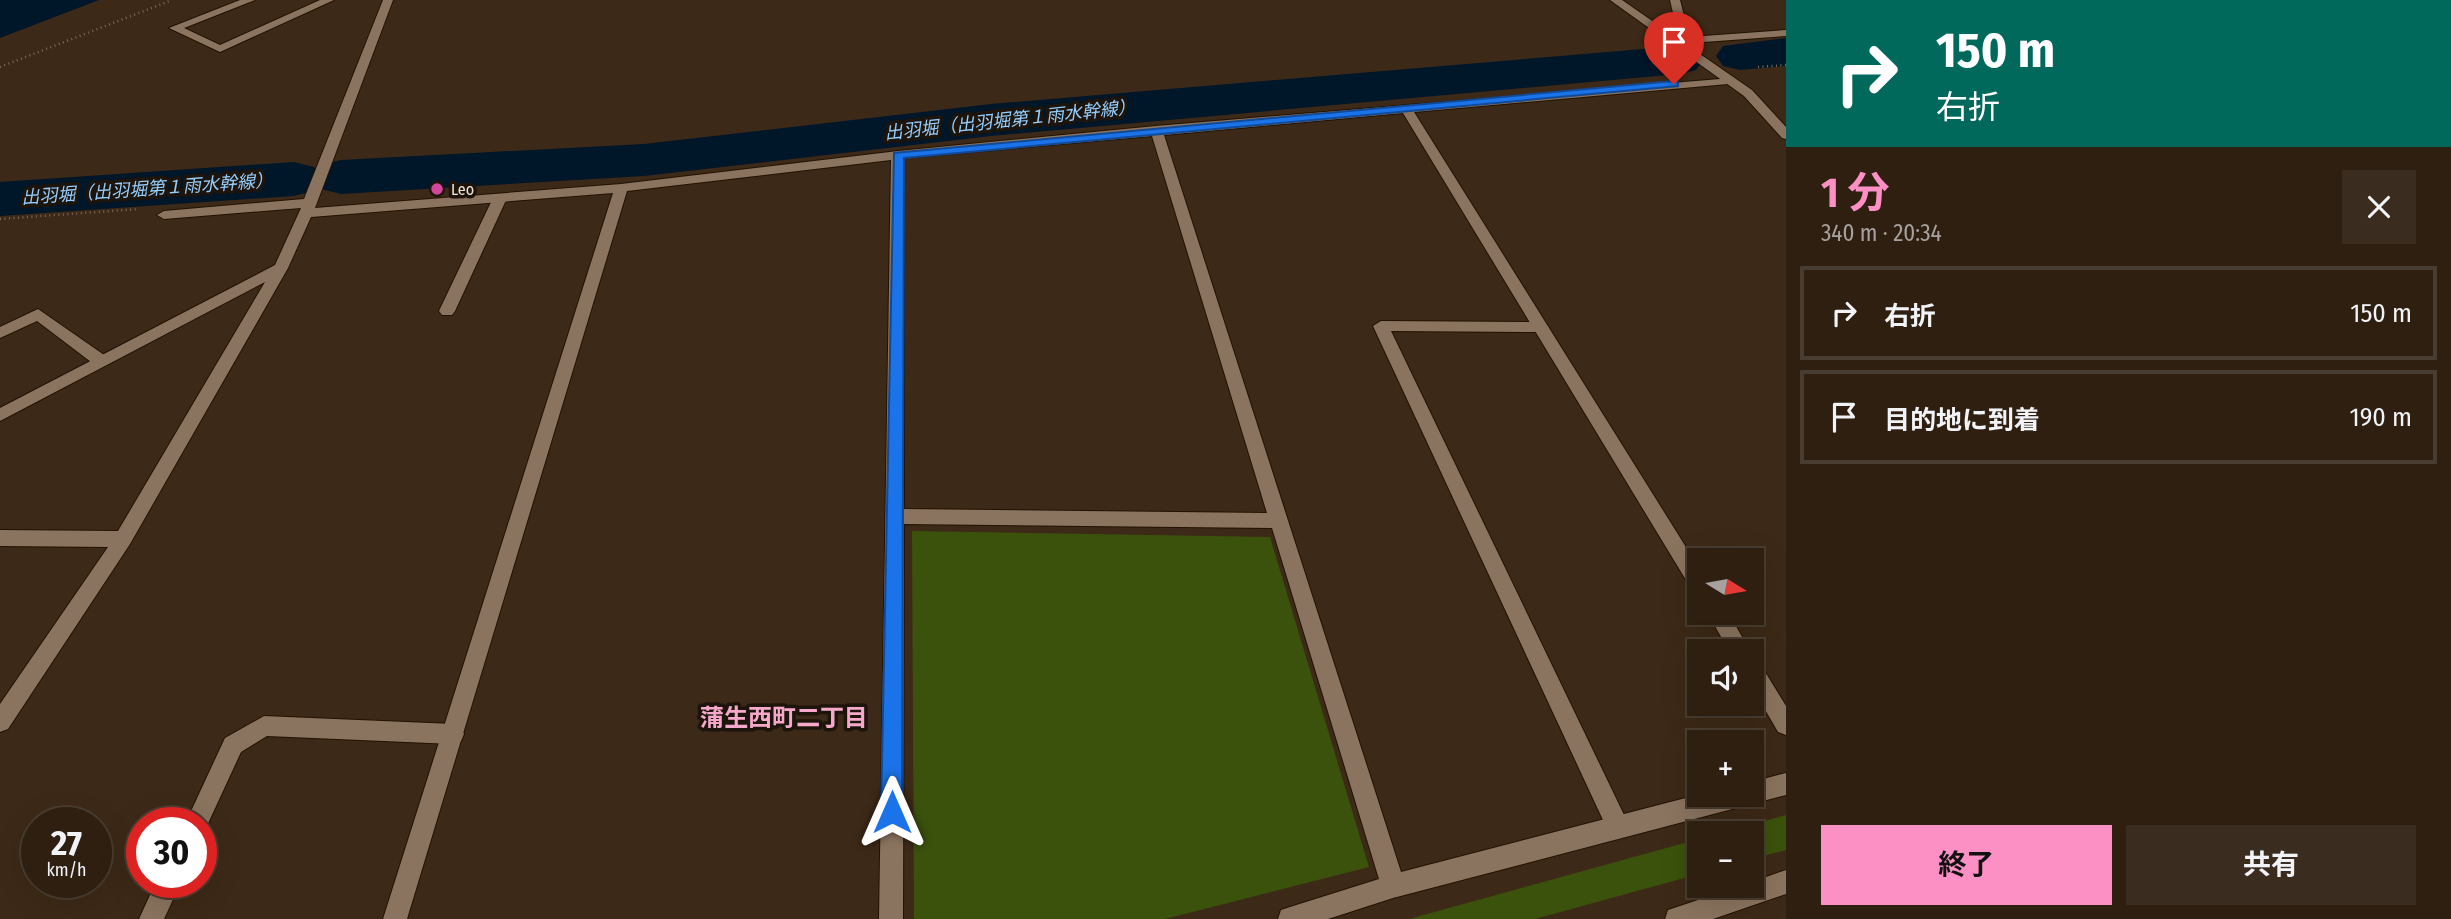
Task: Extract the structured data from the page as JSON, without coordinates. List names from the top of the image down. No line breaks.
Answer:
{"districts":["蒲生西町二丁目"],"water":["出羽堀（出羽堀第１雨水幹線）"],"places":["Leo"],"north":"right","page":{"turn":["150 m","右折"],"heading":["1 分","340 m · 20:34"],"list":[{"name":"右折","value":"150 m"},{"name":"目的地に到着","value":"190 m"}],"map_buttons":["+","−"],"speed":"27 km/h","limit":"30","buttons":["終了","共有"]}}
